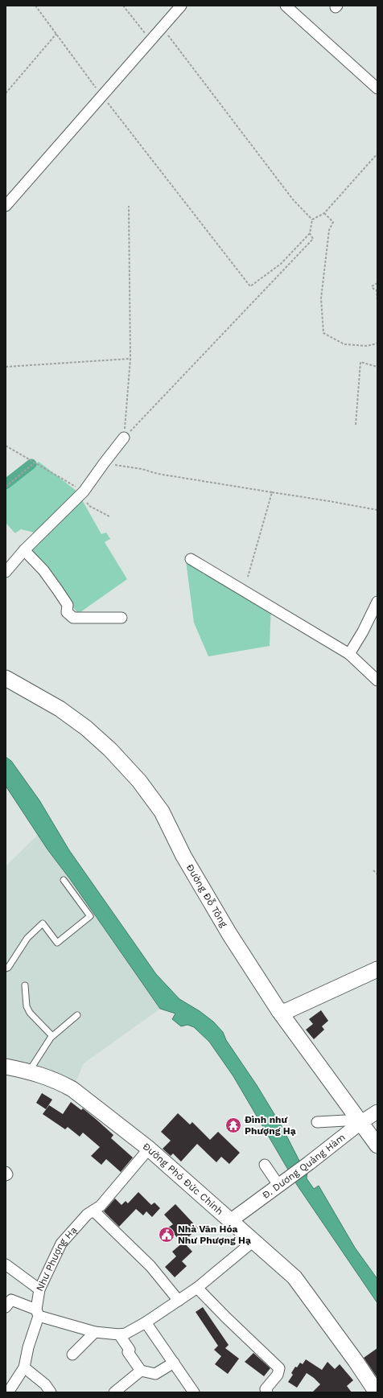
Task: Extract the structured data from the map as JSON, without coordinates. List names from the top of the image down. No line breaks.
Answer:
{"streets":{"main road":["Đường Đỗ Tông","Đường Phó Đức Chính"],"street":["Đ. Dương Quảng Hàm","Như Phượng Hạ"]},"crossings":[["Đường Đỗ Tông","Đ. Dương Quảng Hàm"],["Đ. Dương Quảng Hàm","Đường Phó Đức Chính"],["Đường Phó Đức Chính","Như Phượng Hạ"]],"places":{"temple":["Đình như Phượng Hạ"],"public building":["Nhà Văn Hóa Như Phượng Hạ"]}}
